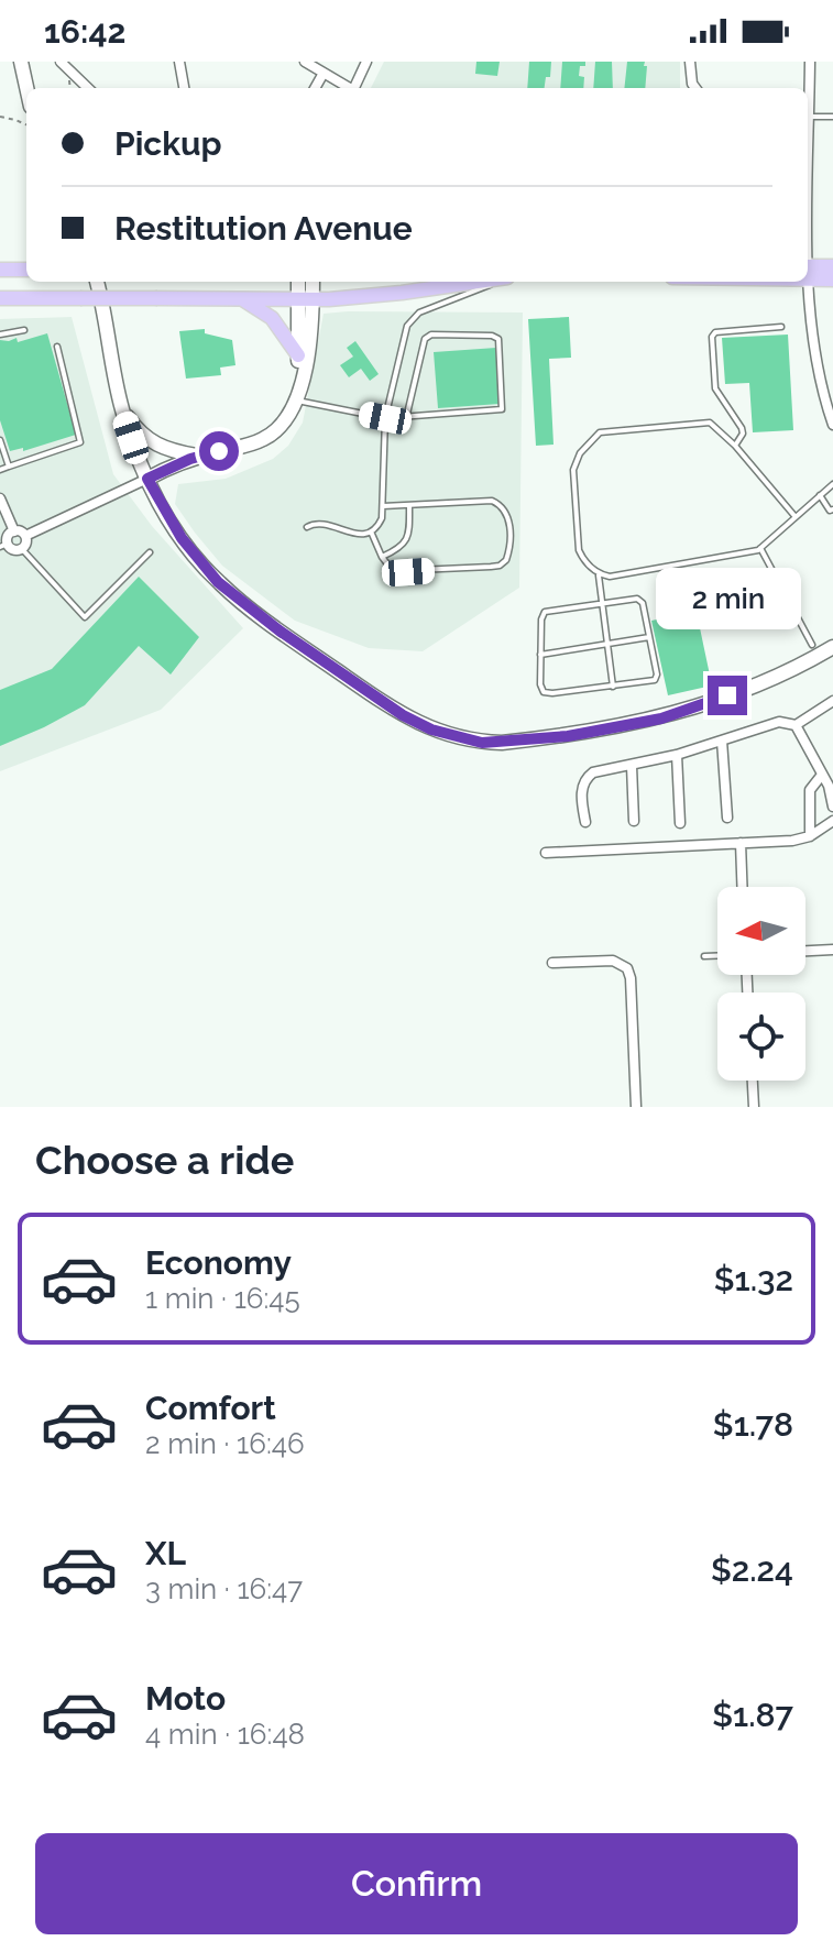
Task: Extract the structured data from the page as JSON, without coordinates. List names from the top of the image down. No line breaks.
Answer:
{"north":"left","page":{"status":"16:42","banner":["Pickup","Restitution Avenue"],"bubble":"2 min","heading":"Choose a ride","list":[{"name":"Economy","note":"1 min · 16:45","value":"$1.32"},{"name":"Comfort","note":"2 min · 16:46","value":"$1.78"},{"name":"XL","note":"3 min · 16:47","value":"$2.24"},{"name":"Moto","note":"4 min · 16:48","value":"$1.87"}],"buttons":"Confirm"}}
